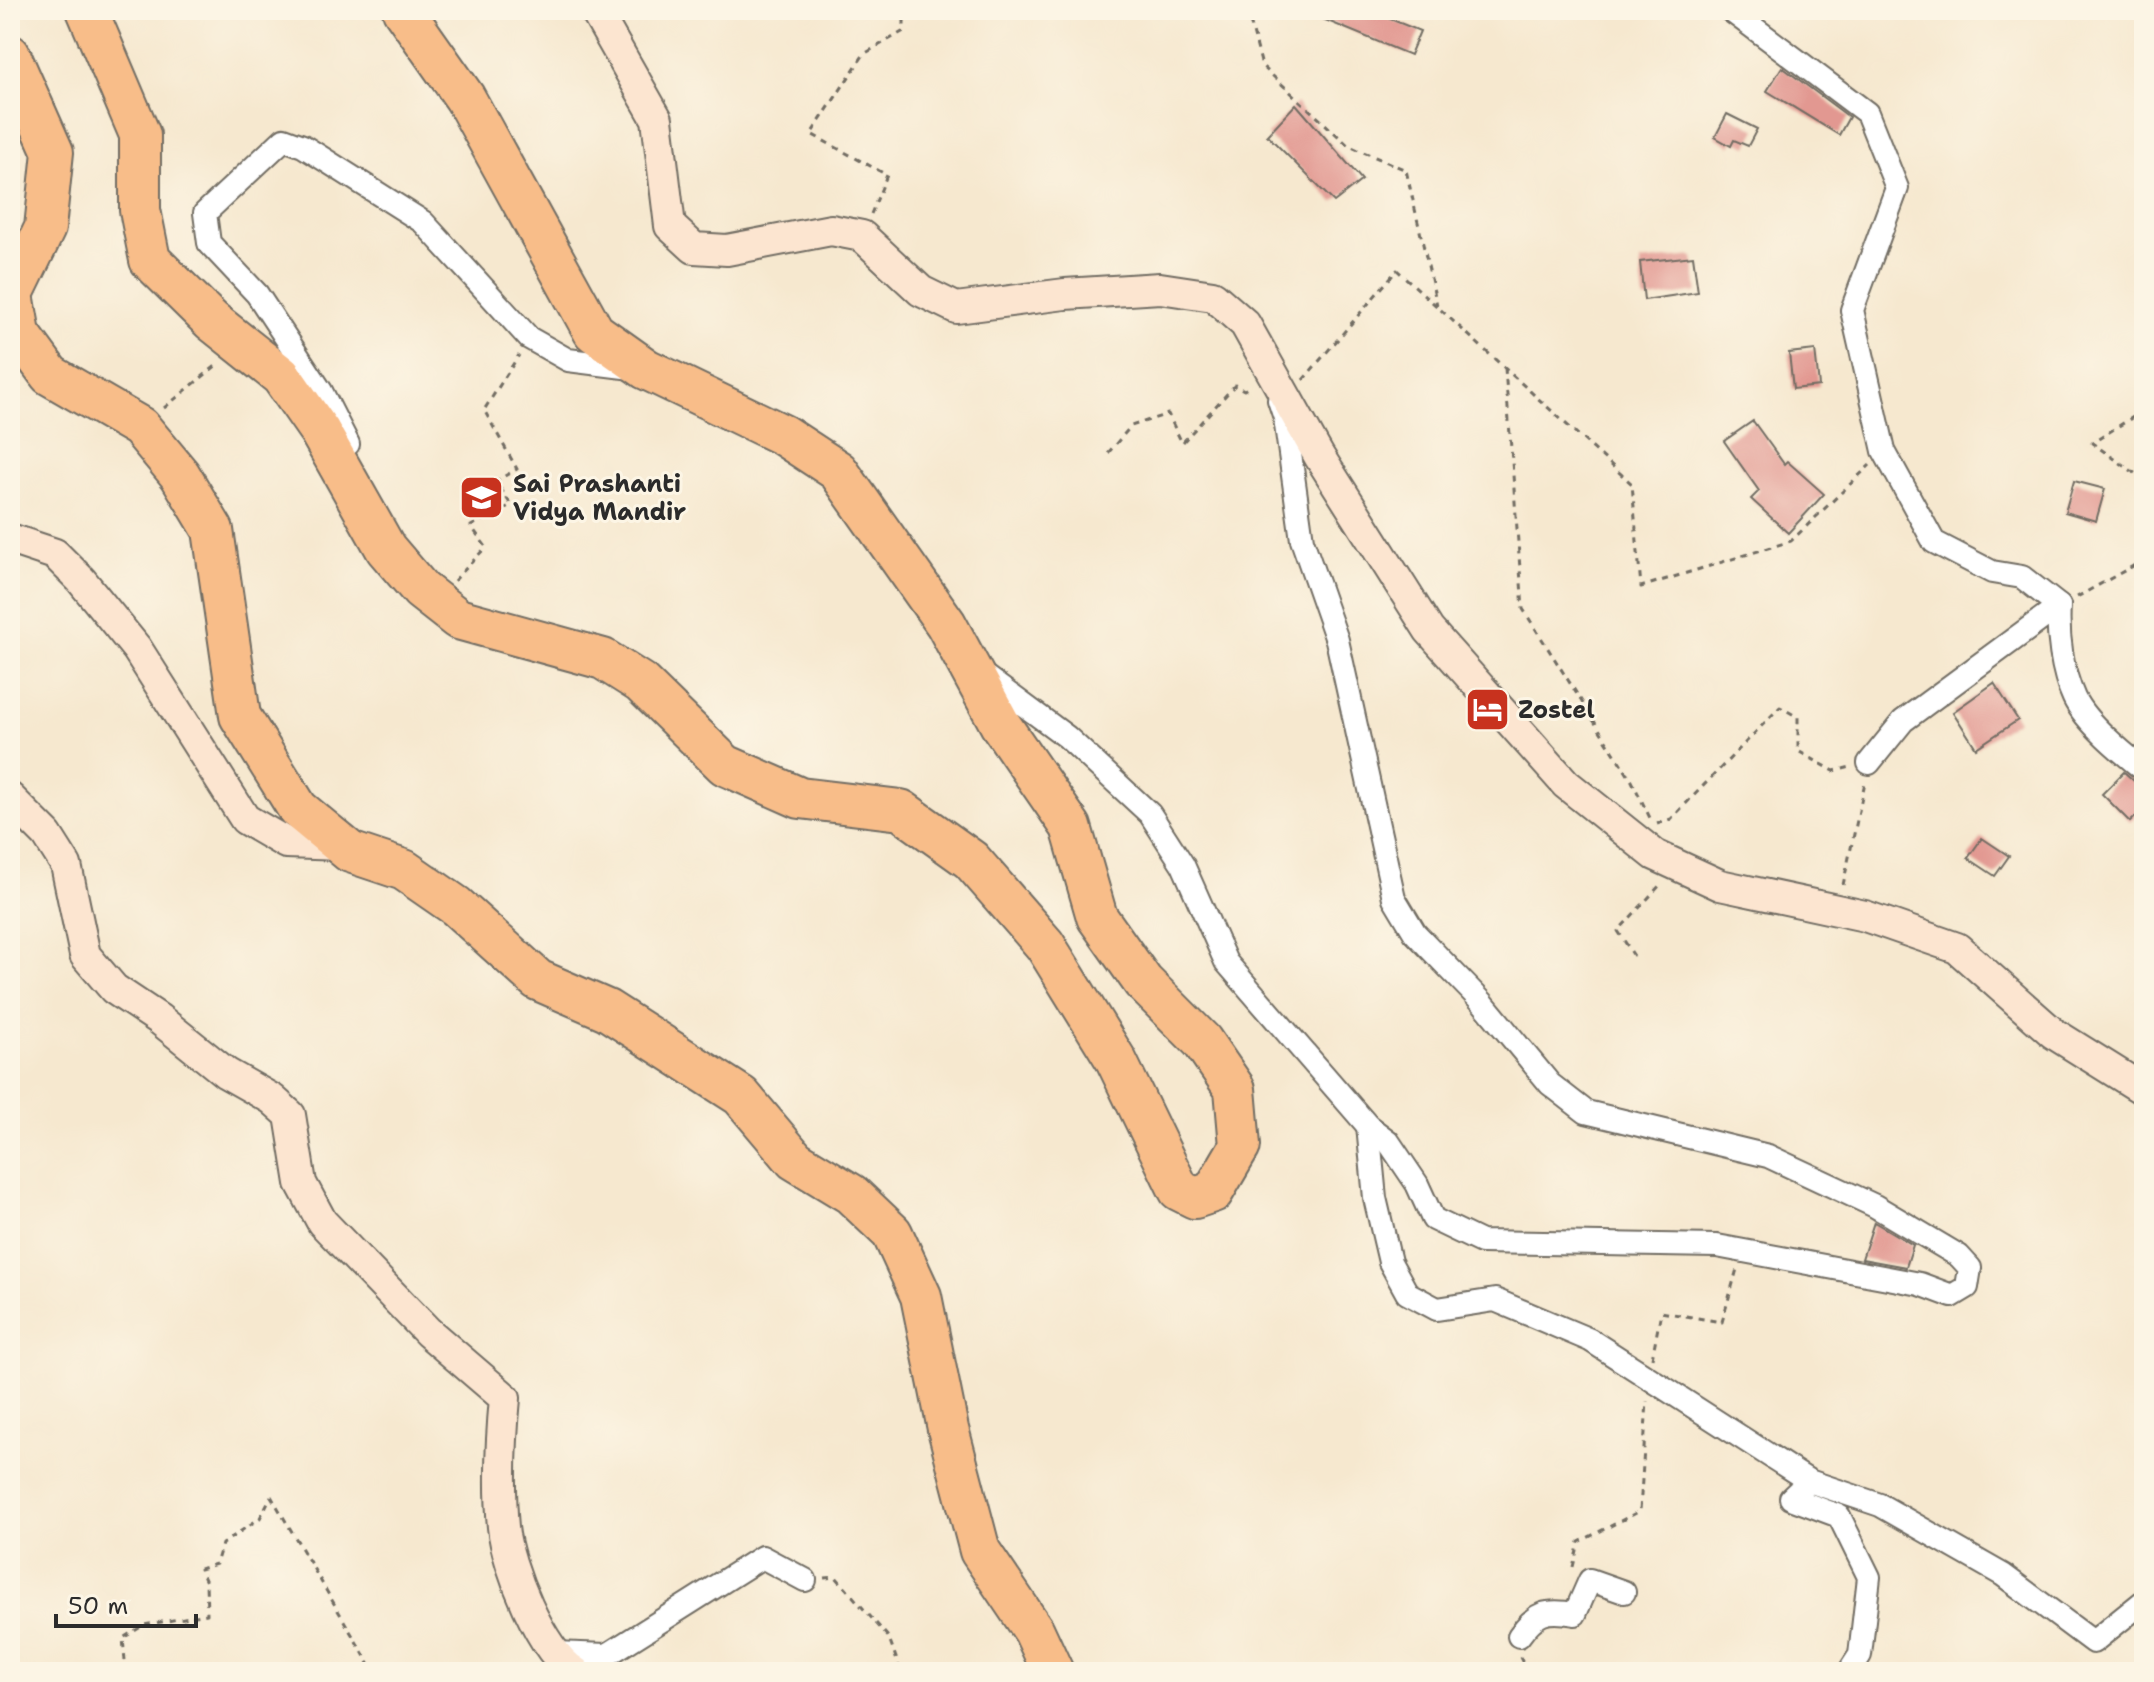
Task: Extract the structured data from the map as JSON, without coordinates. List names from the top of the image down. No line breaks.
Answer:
{"places":{"school or university":["Sai Prashanti Vidya Mandir"],"hotel":["Zostel"]},"scale_bar":"50 m"}
